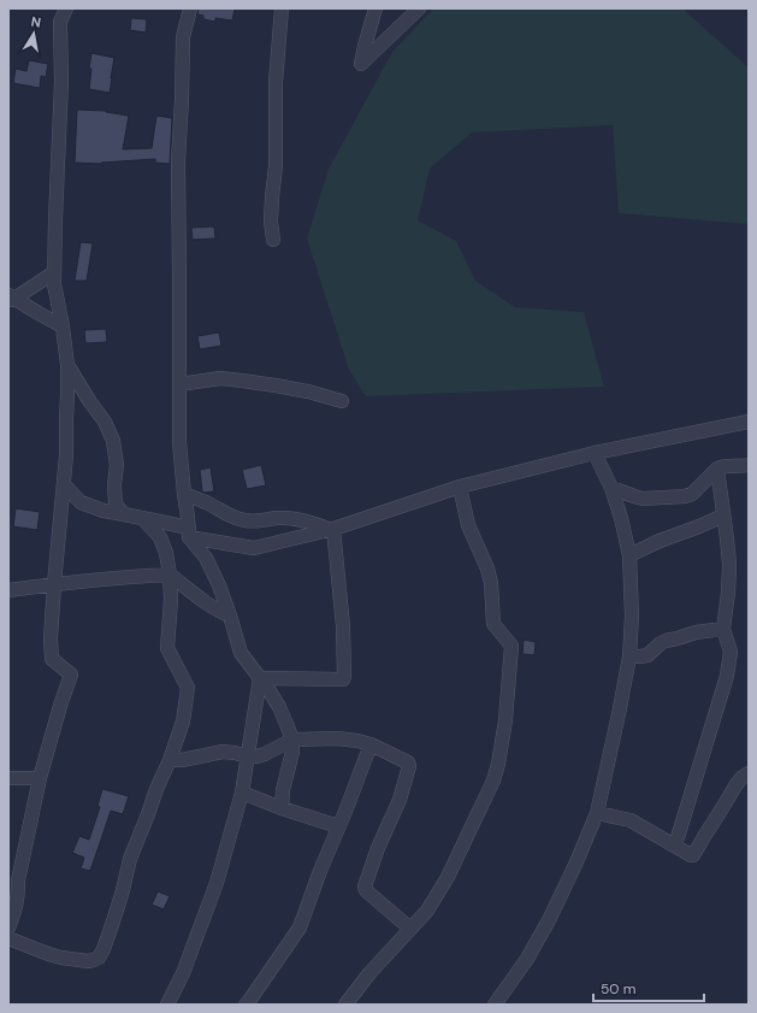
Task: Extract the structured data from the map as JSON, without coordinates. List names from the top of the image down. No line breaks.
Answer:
{"scale_bar":"50 m","north":"top"}
